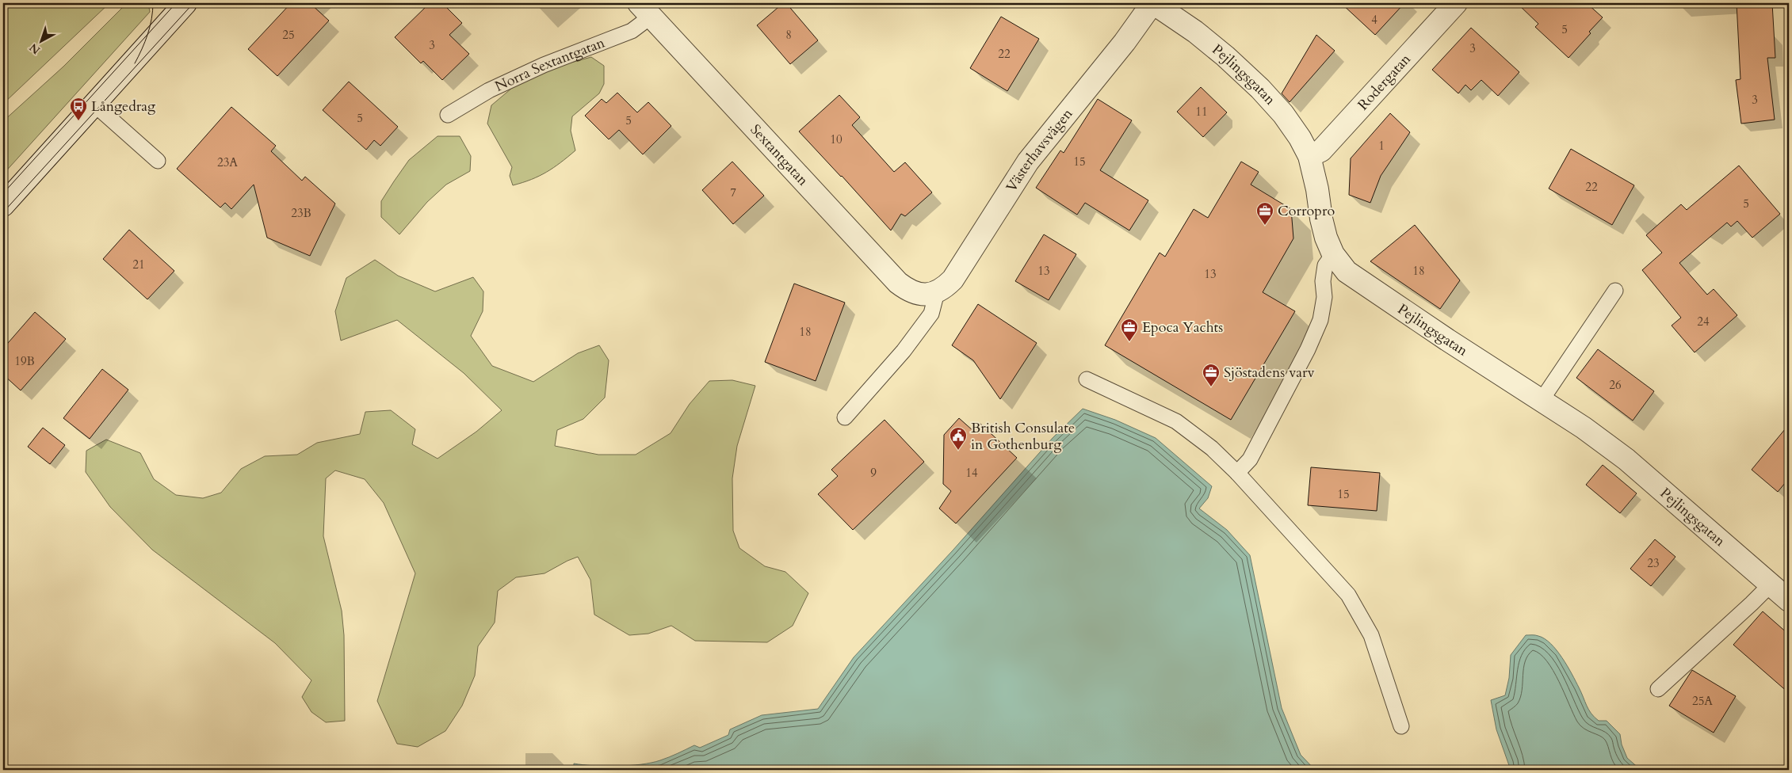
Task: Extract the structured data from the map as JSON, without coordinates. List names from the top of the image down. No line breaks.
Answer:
{"streets":{"street":["Pejlingsgatan","Rodergatan","Västerhavsvägen","Sextantgatan"],"lane":["Norra Sextantgatan"]},"crossings":[["Norra Sextantgatan","Sextantgatan"],["Pejlingsgatan","Rodergatan"],["Pejlingsgatan","Västerhavsvägen"],["Västerhavsvägen","Sextantgatan"]],"places":{"bus stop":["Långedrag"],"office":["Corropro","Epoca Yachts","Sjöstadens varv"],"public building":["British Consulate in Gothenburg"]},"house_numbers":["4","5","25","8","3","3","22","3","11","5","5","10","1","15","23A","22","7","5","23B","21","13","18","13","24","18","19B","26","9","14","15","23","25A"],"north":"bottom left"}
